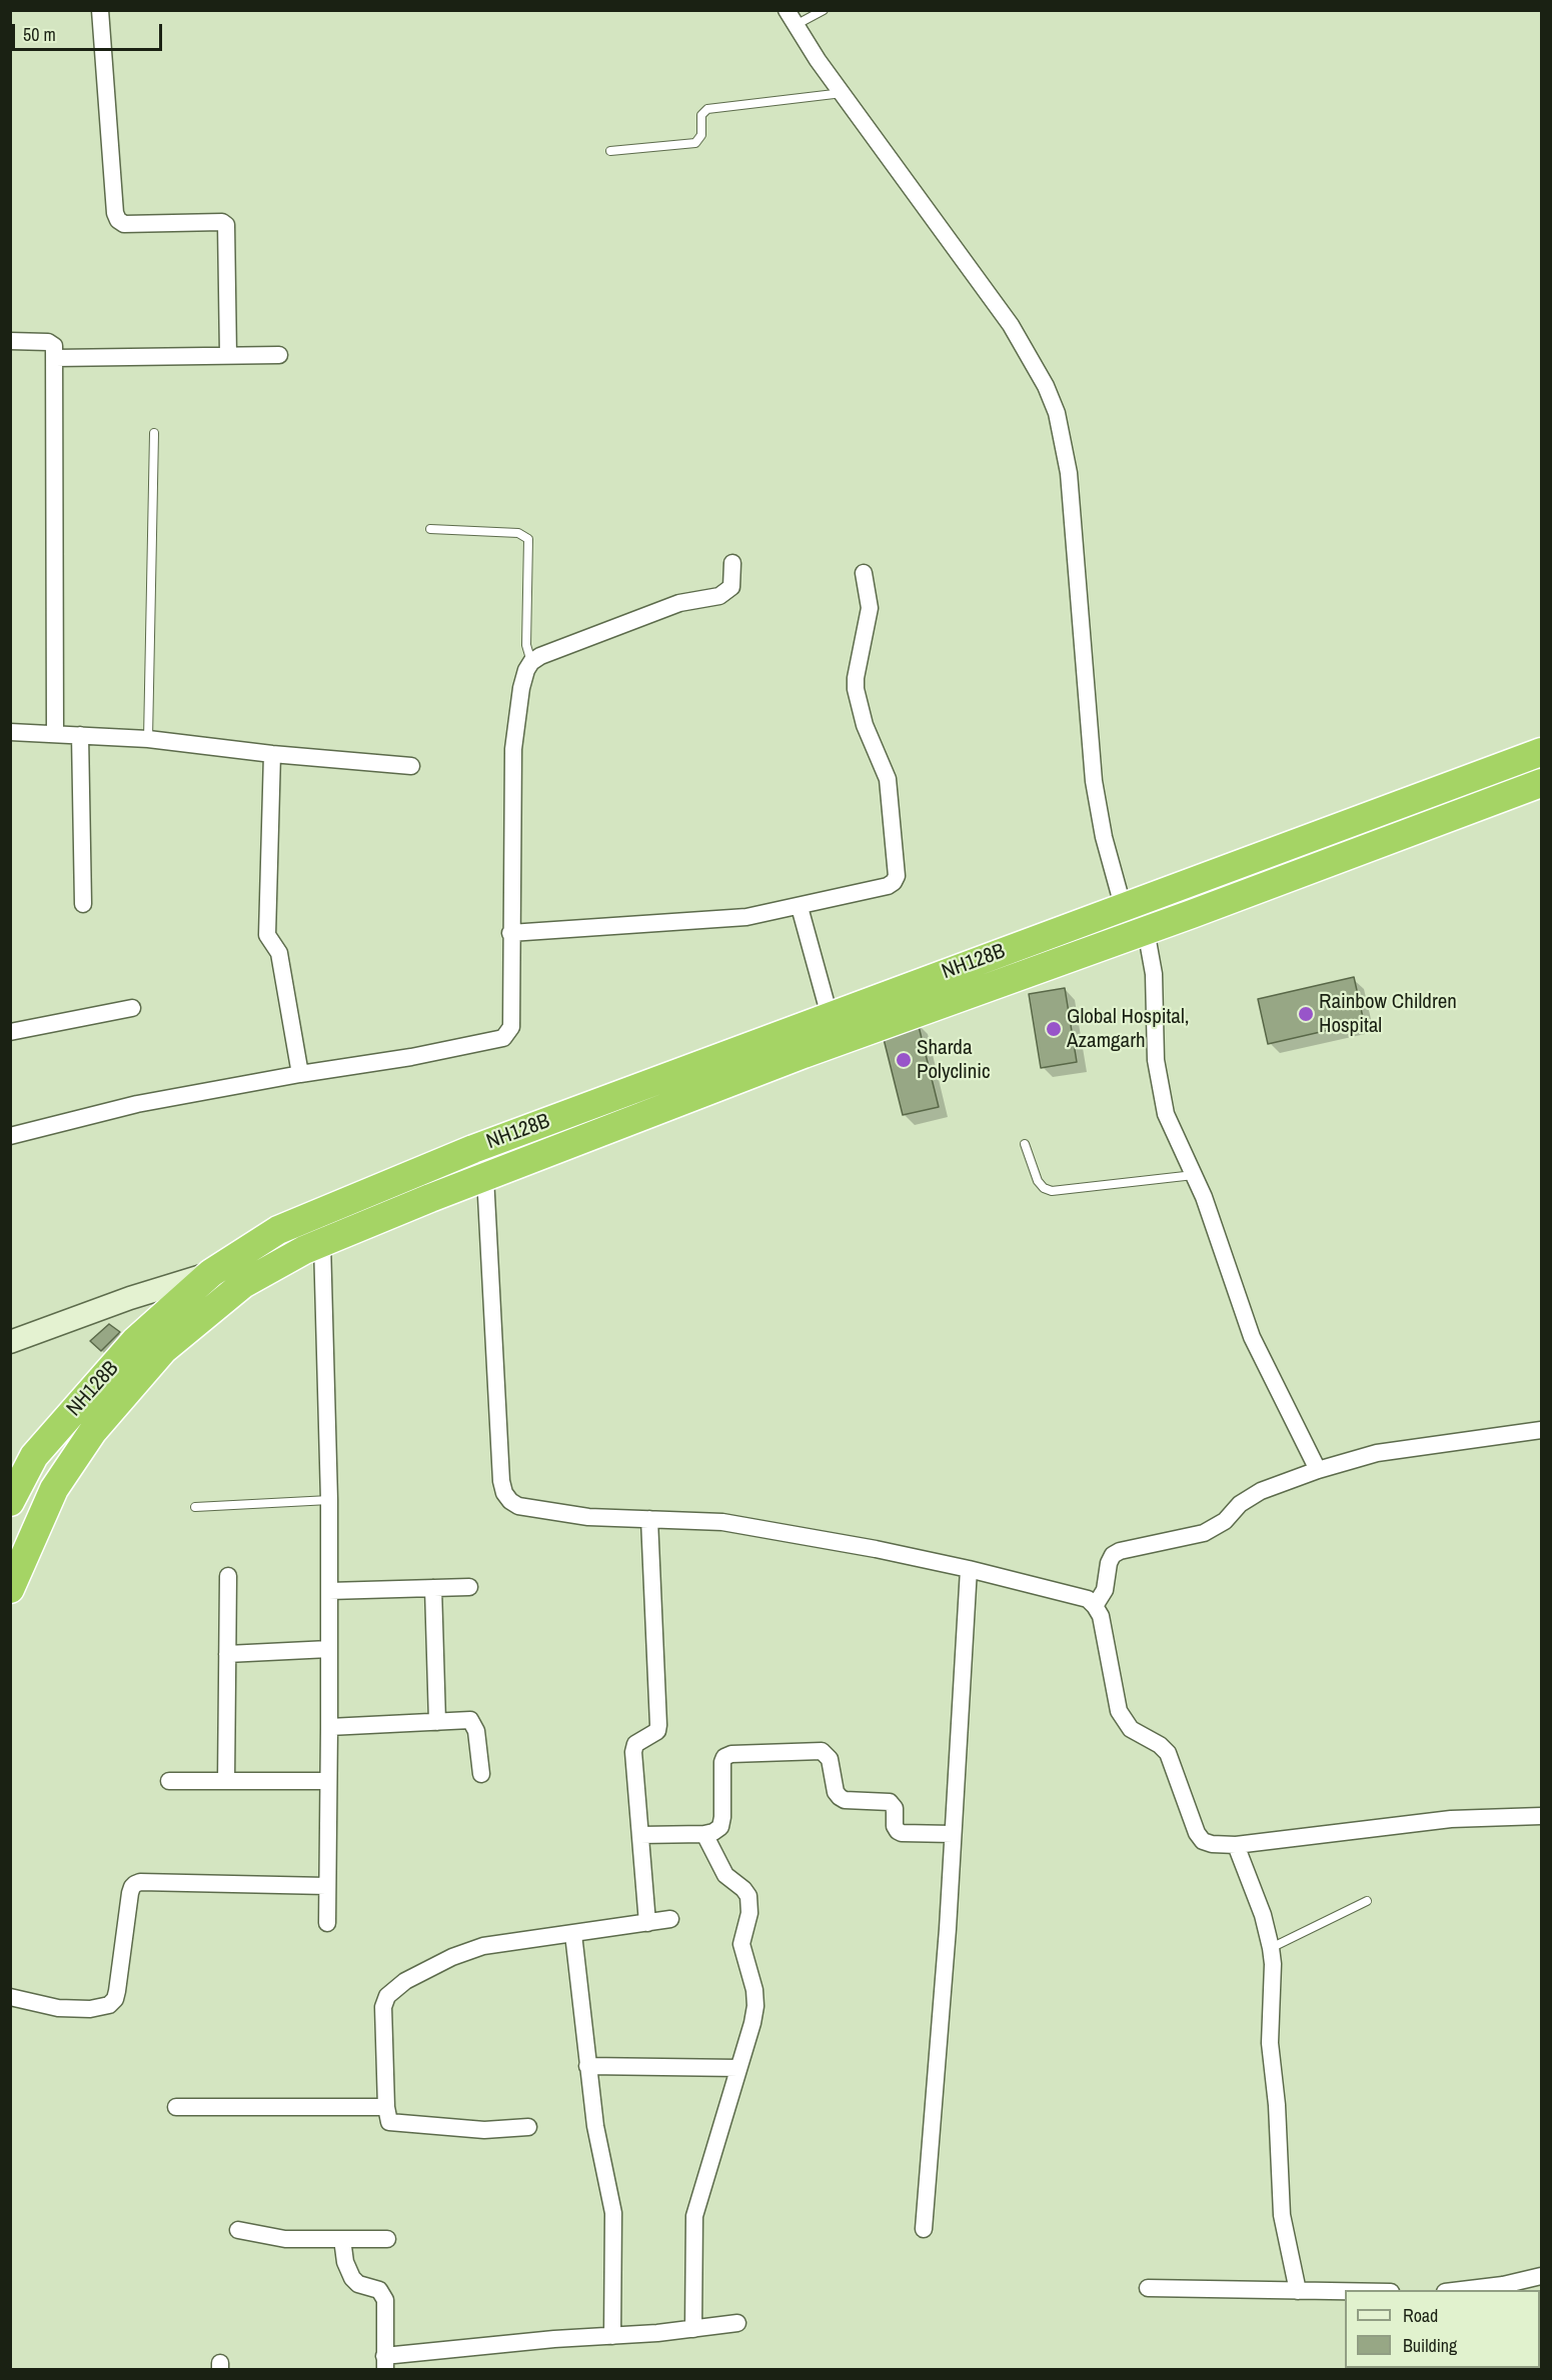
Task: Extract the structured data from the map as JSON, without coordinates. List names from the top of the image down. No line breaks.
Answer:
{"streets":{"highway":["NH128B"]},"places":["Rainbow Children Hospital","Global Hospital, Azamgarh","Sharda Polyclinic"],"legend":["Road","Building"],"scale_bar":"50 m"}
